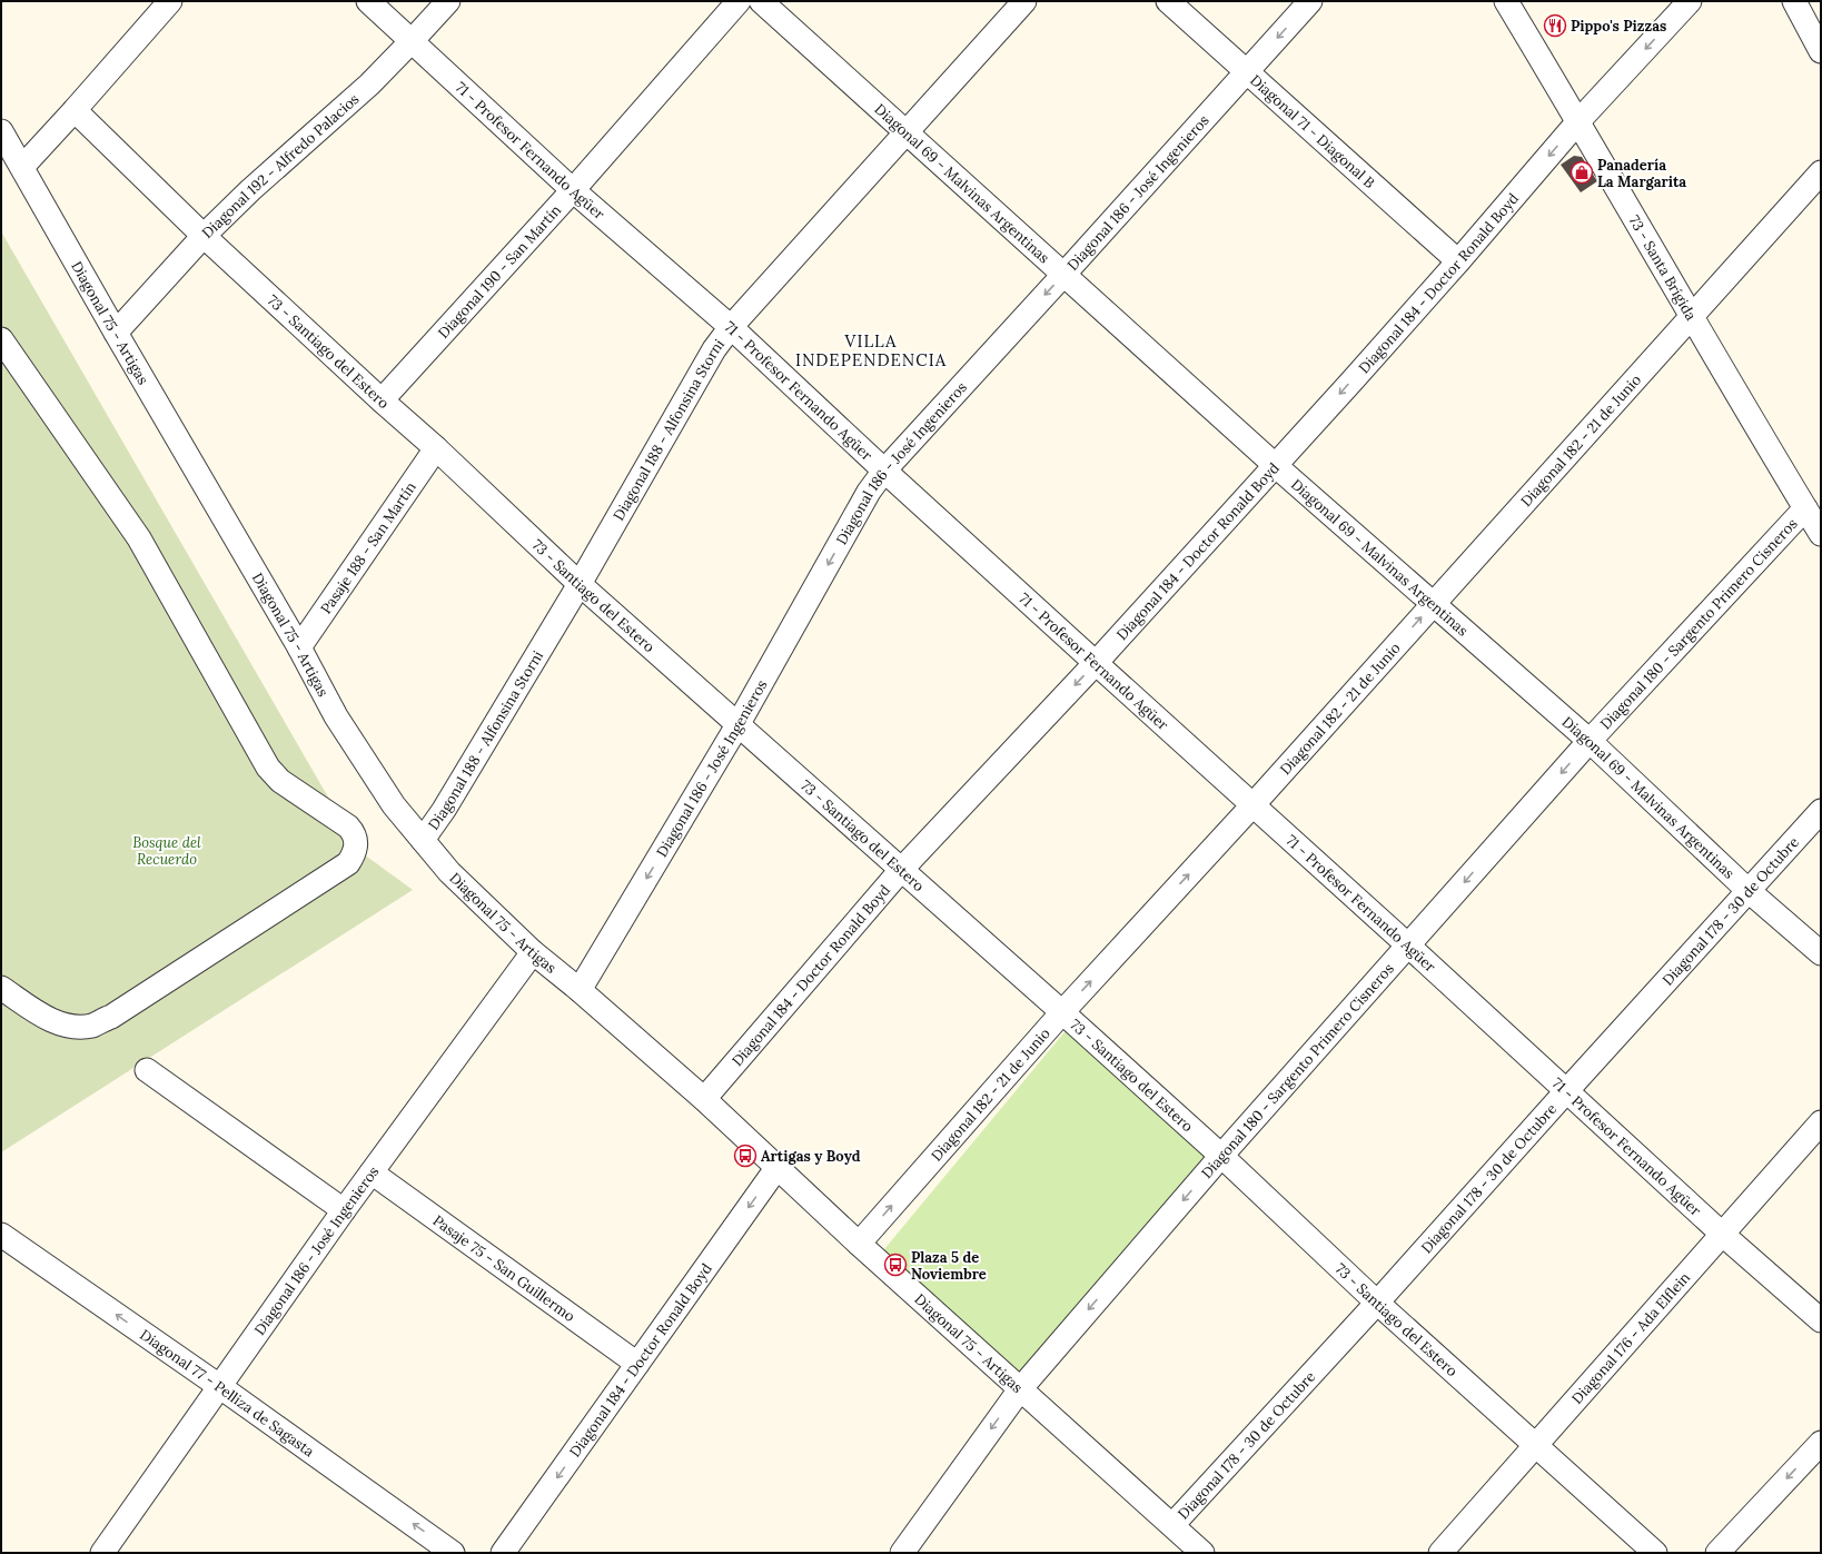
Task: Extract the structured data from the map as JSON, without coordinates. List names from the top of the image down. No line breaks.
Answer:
{"streets":{"street":["Diagonal 71 - Diagonal B","71 - Profesor Fernando Agüer","Diagonal 192 - Alfredo Palacios","Diagonal 69 - Malvinas Argentinas","Diagonal 186 - José Ingenieros","73 - Santa Brígida","Diagonal 190 - San Martín","Diagonal 184 - Doctor Ronald Boyd","Diagonal 75 - Artigas","73 - Santiago del Estero","Diagonal 188 - Alfonsina Storni","Diagonal 182 - 21 de Junio","Pasaje 188 - San Martín","Diagonal 180 - Sargento Primero Cisneros","Diagonal 178 - 30 de Octubre","Pasaje 75 - San Guillermo","Diagonal 176 - Ada Elflein","Diagonal 77 - Pelliza de Sagasta"]},"crossings":[["Diagonal 71 - Diagonal B","Diagonal 186 - José Ingenieros"],["Diagonal 71 - Diagonal B","Diagonal 184 - Doctor Ronald Boyd"],["71 - Profesor Fernando Agüer","Diagonal 192 - Alfredo Palacios"],["71 - Profesor Fernando Agüer","Diagonal 186 - José Ingenieros"],["71 - Profesor Fernando Agüer","Diagonal 190 - San Martín"],["71 - Profesor Fernando Agüer","Diagonal 184 - Doctor Ronald Boyd"],["71 - Profesor Fernando Agüer","Diagonal 188 - Alfonsina Storni"],["71 - Profesor Fernando Agüer","Diagonal 182 - 21 de Junio"],["71 - Profesor Fernando Agüer","Diagonal 180 - Sargento Primero Cisneros"],["71 - Profesor Fernando Agüer","Diagonal 178 - 30 de Octubre"],["71 - Profesor Fernando Agüer","Diagonal 176 - Ada Elflein"],["Diagonal 192 - Alfredo Palacios","Diagonal 75 - Artigas"],["Diagonal 192 - Alfredo Palacios","73 - Santiago del Estero"],["Diagonal 69 - Malvinas Argentinas","Diagonal 186 - José Ingenieros"],["Diagonal 69 - Malvinas Argentinas","Diagonal 184 - Doctor Ronald Boyd"],["Diagonal 69 - Malvinas Argentinas","Diagonal 188 - Alfonsina Storni"],["Diagonal 69 - Malvinas Argentinas","Diagonal 182 - 21 de Junio"],["Diagonal 69 - Malvinas Argentinas","Diagonal 180 - Sargento Primero Cisneros"],["Diagonal 69 - Malvinas Argentinas","Diagonal 178 - 30 de Octubre"],["Diagonal 186 - José Ingenieros","Diagonal 75 - Artigas"],["Diagonal 186 - José Ingenieros","73 - Santiago del Estero"],["Diagonal 186 - José Ingenieros","Pasaje 75 - San Guillermo"],["Diagonal 186 - José Ingenieros","Diagonal 77 - Pelliza de Sagasta"],["73 - Santa Brígida","Diagonal 184 - Doctor Ronald Boyd"],["73 - Santa Brígida","Diagonal 182 - 21 de Junio"],["73 - Santa Brígida","Diagonal 180 - Sargento Primero Cisneros"],["Diagonal 190 - San Martín","73 - Santiago del Estero"],["Diagonal 184 - Doctor Ronald Boyd","Diagonal 75 - Artigas"],["Diagonal 184 - Doctor Ronald Boyd","73 - Santiago del Estero"],["Diagonal 184 - Doctor Ronald Boyd","Pasaje 75 - San Guillermo"],["Diagonal 75 - Artigas","Diagonal 188 - Alfonsina Storni"],["Diagonal 75 - Artigas","Diagonal 182 - 21 de Junio"],["Diagonal 75 - Artigas","Pasaje 188 - San Martín"],["Diagonal 75 - Artigas","Diagonal 180 - Sargento Primero Cisneros"],["Diagonal 75 - Artigas","Diagonal 178 - 30 de Octubre"],["73 - Santiago del Estero","Diagonal 188 - Alfonsina Storni"],["73 - Santiago del Estero","Diagonal 182 - 21 de Junio"],["73 - Santiago del Estero","Pasaje 188 - San Martín"],["73 - Santiago del Estero","Diagonal 180 - Sargento Primero Cisneros"],["73 - Santiago del Estero","Diagonal 178 - 30 de Octubre"],["73 - Santiago del Estero","Diagonal 176 - Ada Elflein"]],"one_way":["Diagonal 186 - José Ingenieros","Diagonal 184 - Doctor Ronald Boyd","Diagonal 182 - 21 de Junio","Diagonal 180 - Sargento Primero Cisneros","Diagonal 77 - Pelliza de Sagasta"],"districts":["VILLA INDEPENDENCIA"],"parks":["Bosque del Recuerdo"],"places":{"restaurant":["Pippo's Pizzas"],"shop":["Panadería La Margarita"],"bus stop":["Artigas y Boyd","Plaza 5 de Noviembre"]}}
